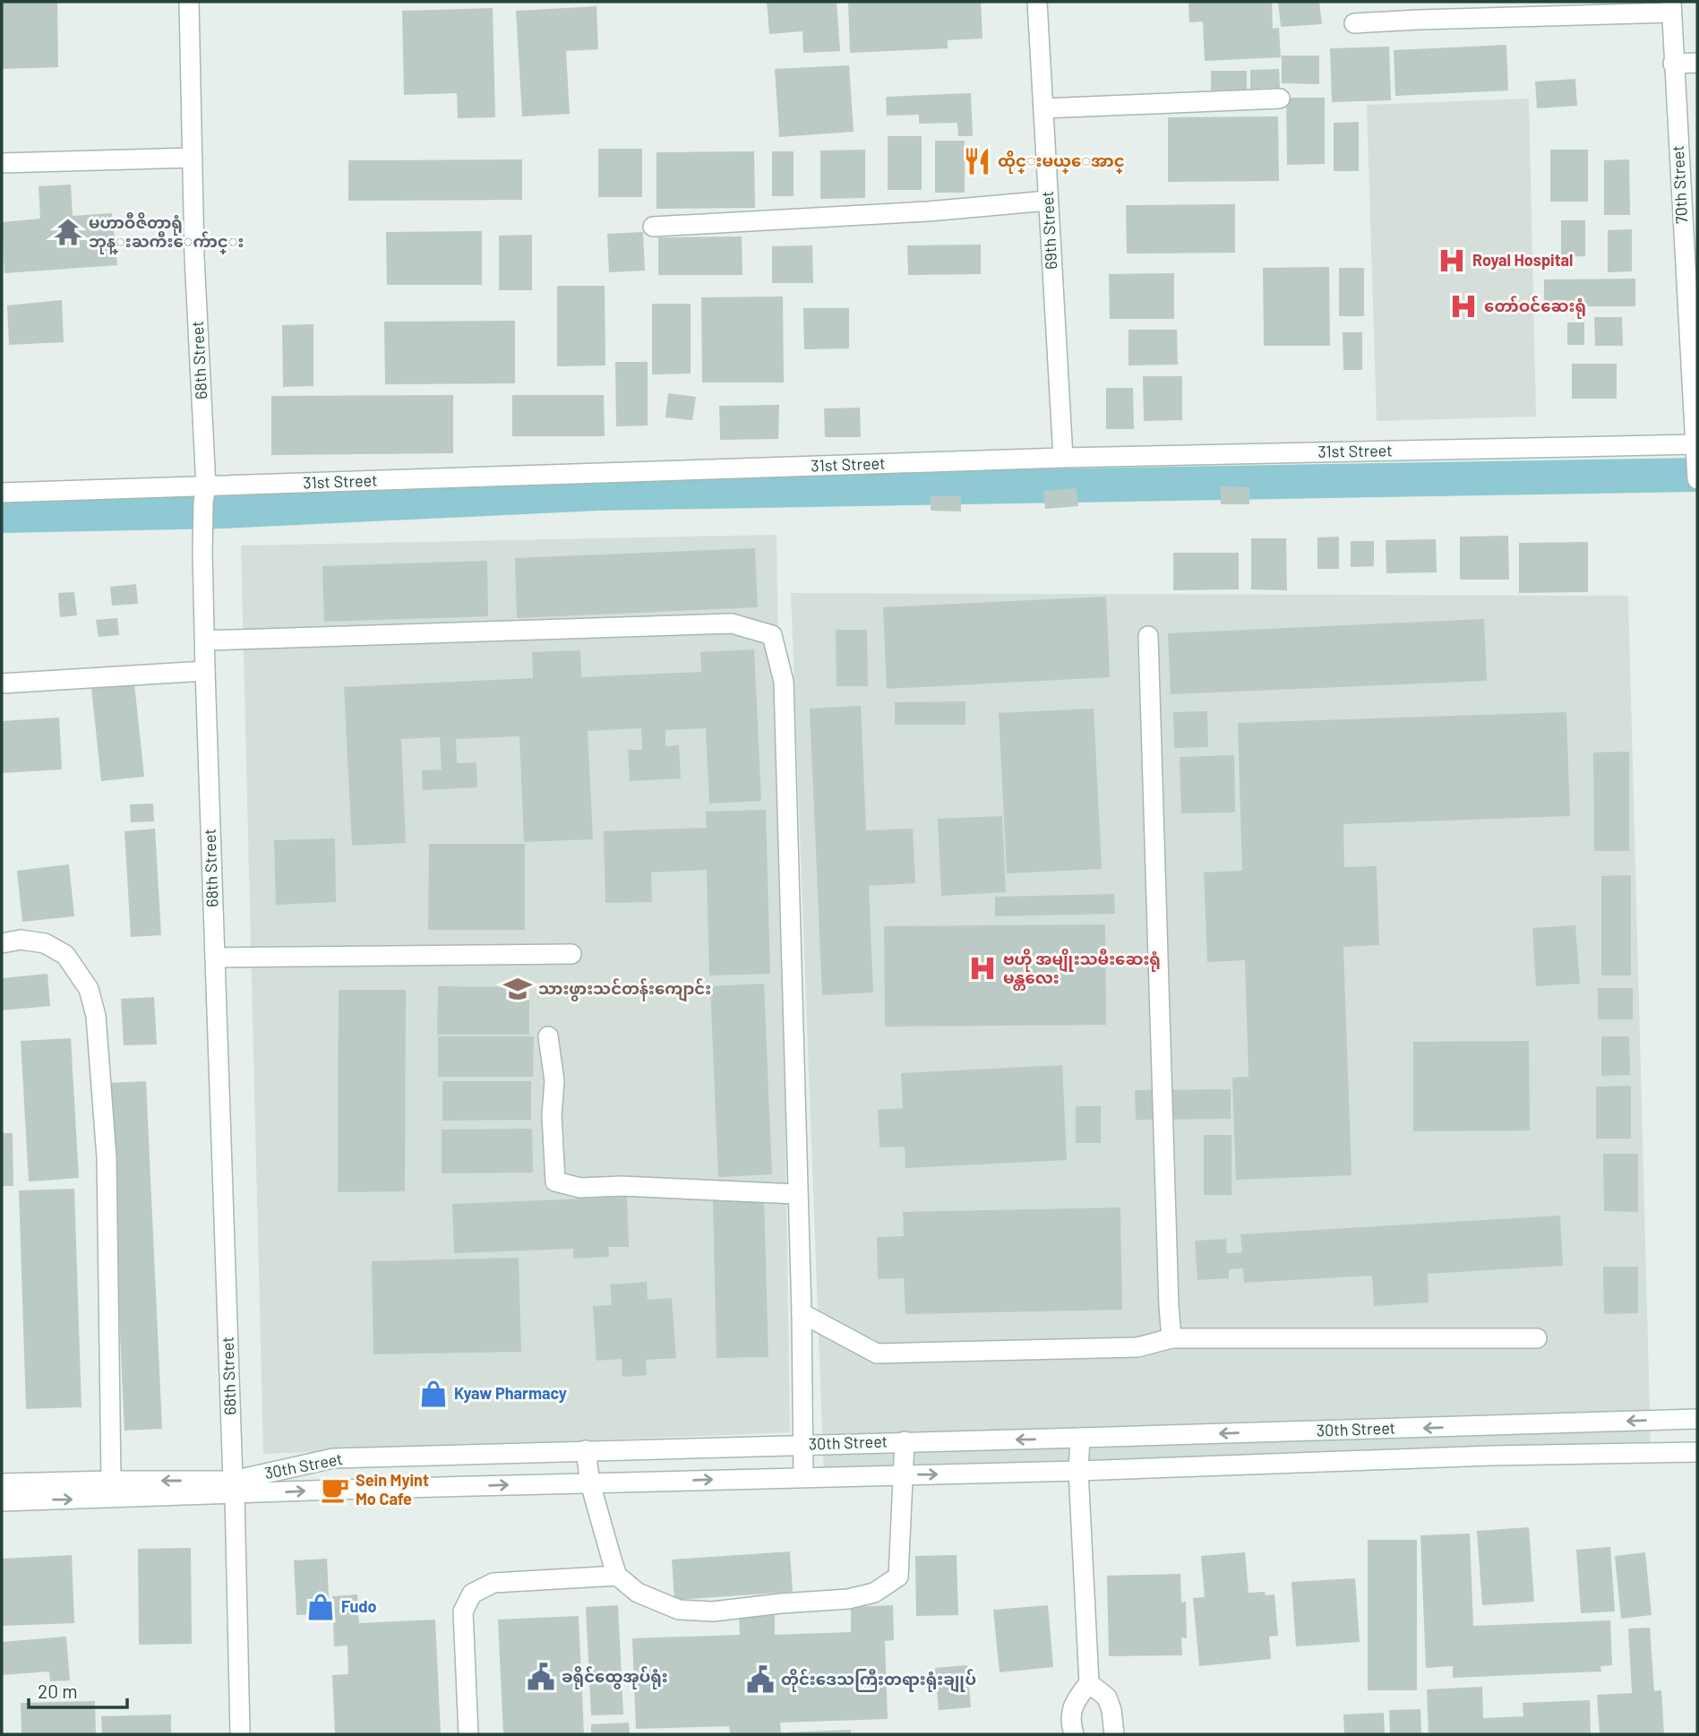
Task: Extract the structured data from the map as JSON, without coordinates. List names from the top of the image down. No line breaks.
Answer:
{"streets":{"street":["70th Street","69th Street","68th Street","31st Street","30th Street"]},"crossings":[["70th Street","31st Street"],["69th Street","31st Street"],["68th Street","31st Street"],["68th Street","30th Street"]],"places":{"restaurant":["ထိုင္းမယ္ေအာင္"],"temple":["မဟာဝီဇိတာရုံ ဘုန္းႀကီးေက်ာင္း"],"hospital":["Royal Hospital","တော်ဝင်ဆေးရုံ","ဗဟို အမျိုးသမီးဆေးရုံ မန္တလေး"],"school or university":["သားဖွားသင်တန်းကျောင်း"],"shop":["Kyaw Pharmacy","Fudo"],"cafe":["Sein Myint Mo Cafe"],"public building":["ခရိုင်ထွေအုပ်ရုံး","တိုင်းဒေသကြီးတရားရုံးချုပ်"]},"scale_bar":"20 m"}
